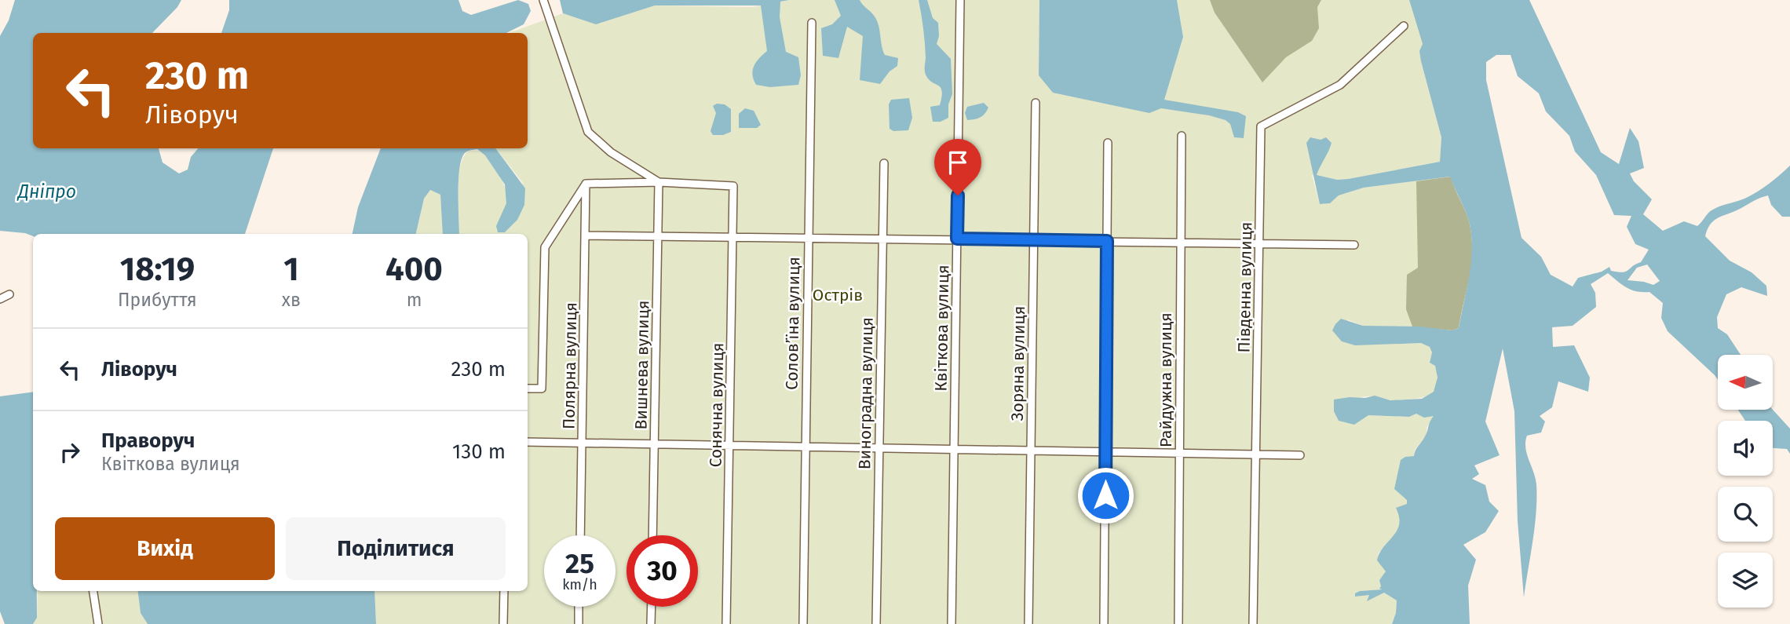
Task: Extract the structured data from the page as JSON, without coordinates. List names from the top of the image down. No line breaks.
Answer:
{"streets":{"street":["Південна вулиця","Соловʼїна вулиця","Квіткова вулиця","Зоряна вулиця","Вишнева вулиця","Полярна вулиця","Райдужна вулиця","Виноградна вулиця","Сонячна вулиця"]},"crossings":[["Вишнева вулиця","Сонячна вулиця"]],"water":["Дніпро"],"parks":["Острів"],"north":"left","page":{"turn":["230 m","Ліворуч"],"eta":["18:19","Прибуття","1","хв","400","m"],"list":[{"name":"Ліворуч","value":"230 m"},{"name":"Праворуч","note":"Квіткова вулиця","value":"130 m"}],"buttons":["Вихід","Поділитися"],"speed":"25 km/h","limit":"30"}}
